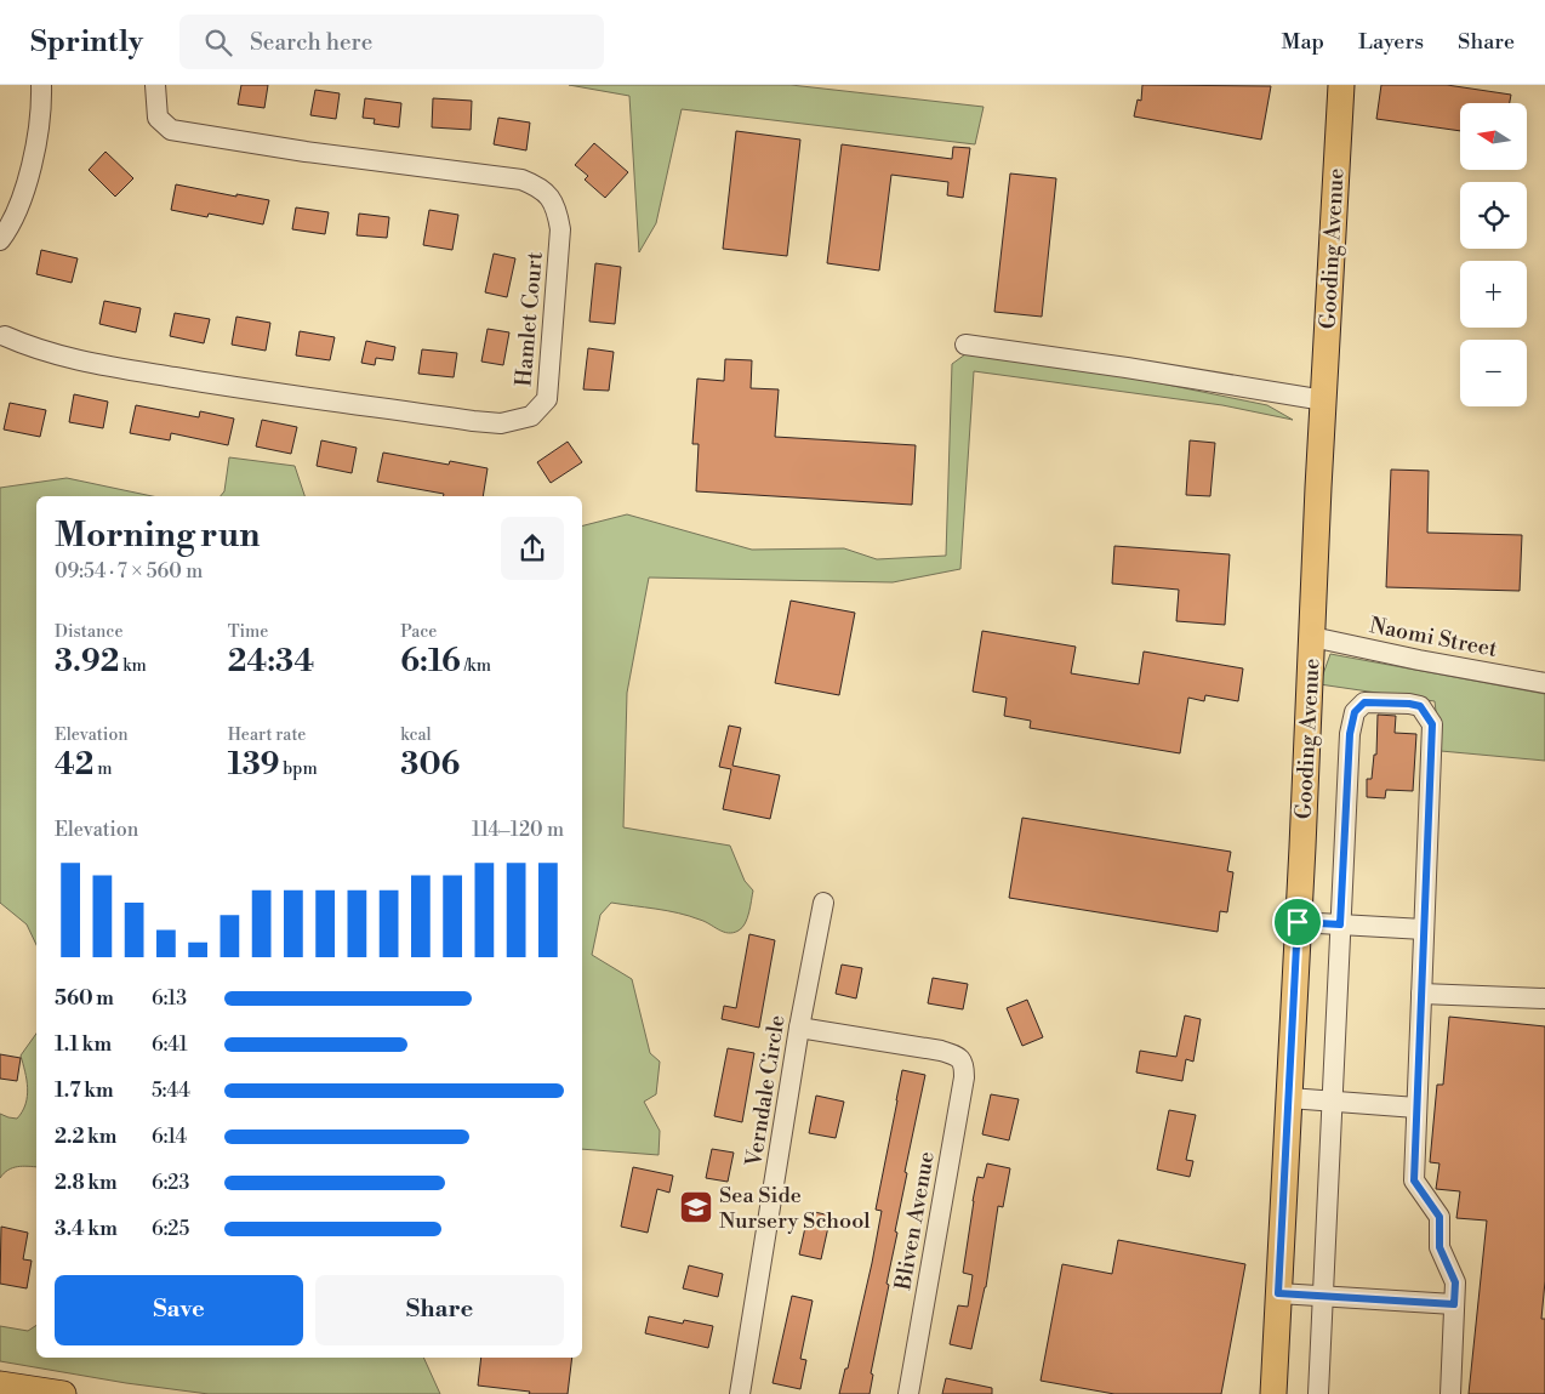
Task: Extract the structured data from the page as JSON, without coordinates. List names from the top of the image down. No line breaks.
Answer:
{"streets":{"main road":["Gooding Avenue"],"street":["Hamlet Court","Naomi Street","Verndale Circle","Bliven Avenue"]},"crossings":[["Gooding Avenue","Naomi Street"],["Verndale Circle","Bliven Avenue"]],"places":{"school or university":["Sea Side Nursery School"]},"north":"left","page":{"header":"Sprintly","search":"Search here","nav":["Map","Layers","Share"],"map_buttons":["+","−"],"heading":["Morning run","09:54 · 7 × 560 m"],"stats":[["Distance","3.92 km"],["Time","24:34"],["Pace","6:16 /km"],["Elevation","42 m"],["Heart rate","139 bpm"],["kcal","306"]],"chart":["Elevation","114–120 m"],"list":[{"name":"560 m","note":"6:13"},{"name":"1.1 km","note":"6:41"},{"name":"1.7 km","note":"5:44"},{"name":"2.2 km","note":"6:14"},{"name":"2.8 km","note":"6:23"},{"name":"3.4 km","note":"6:25"}],"buttons":["Save","Share"]}}
